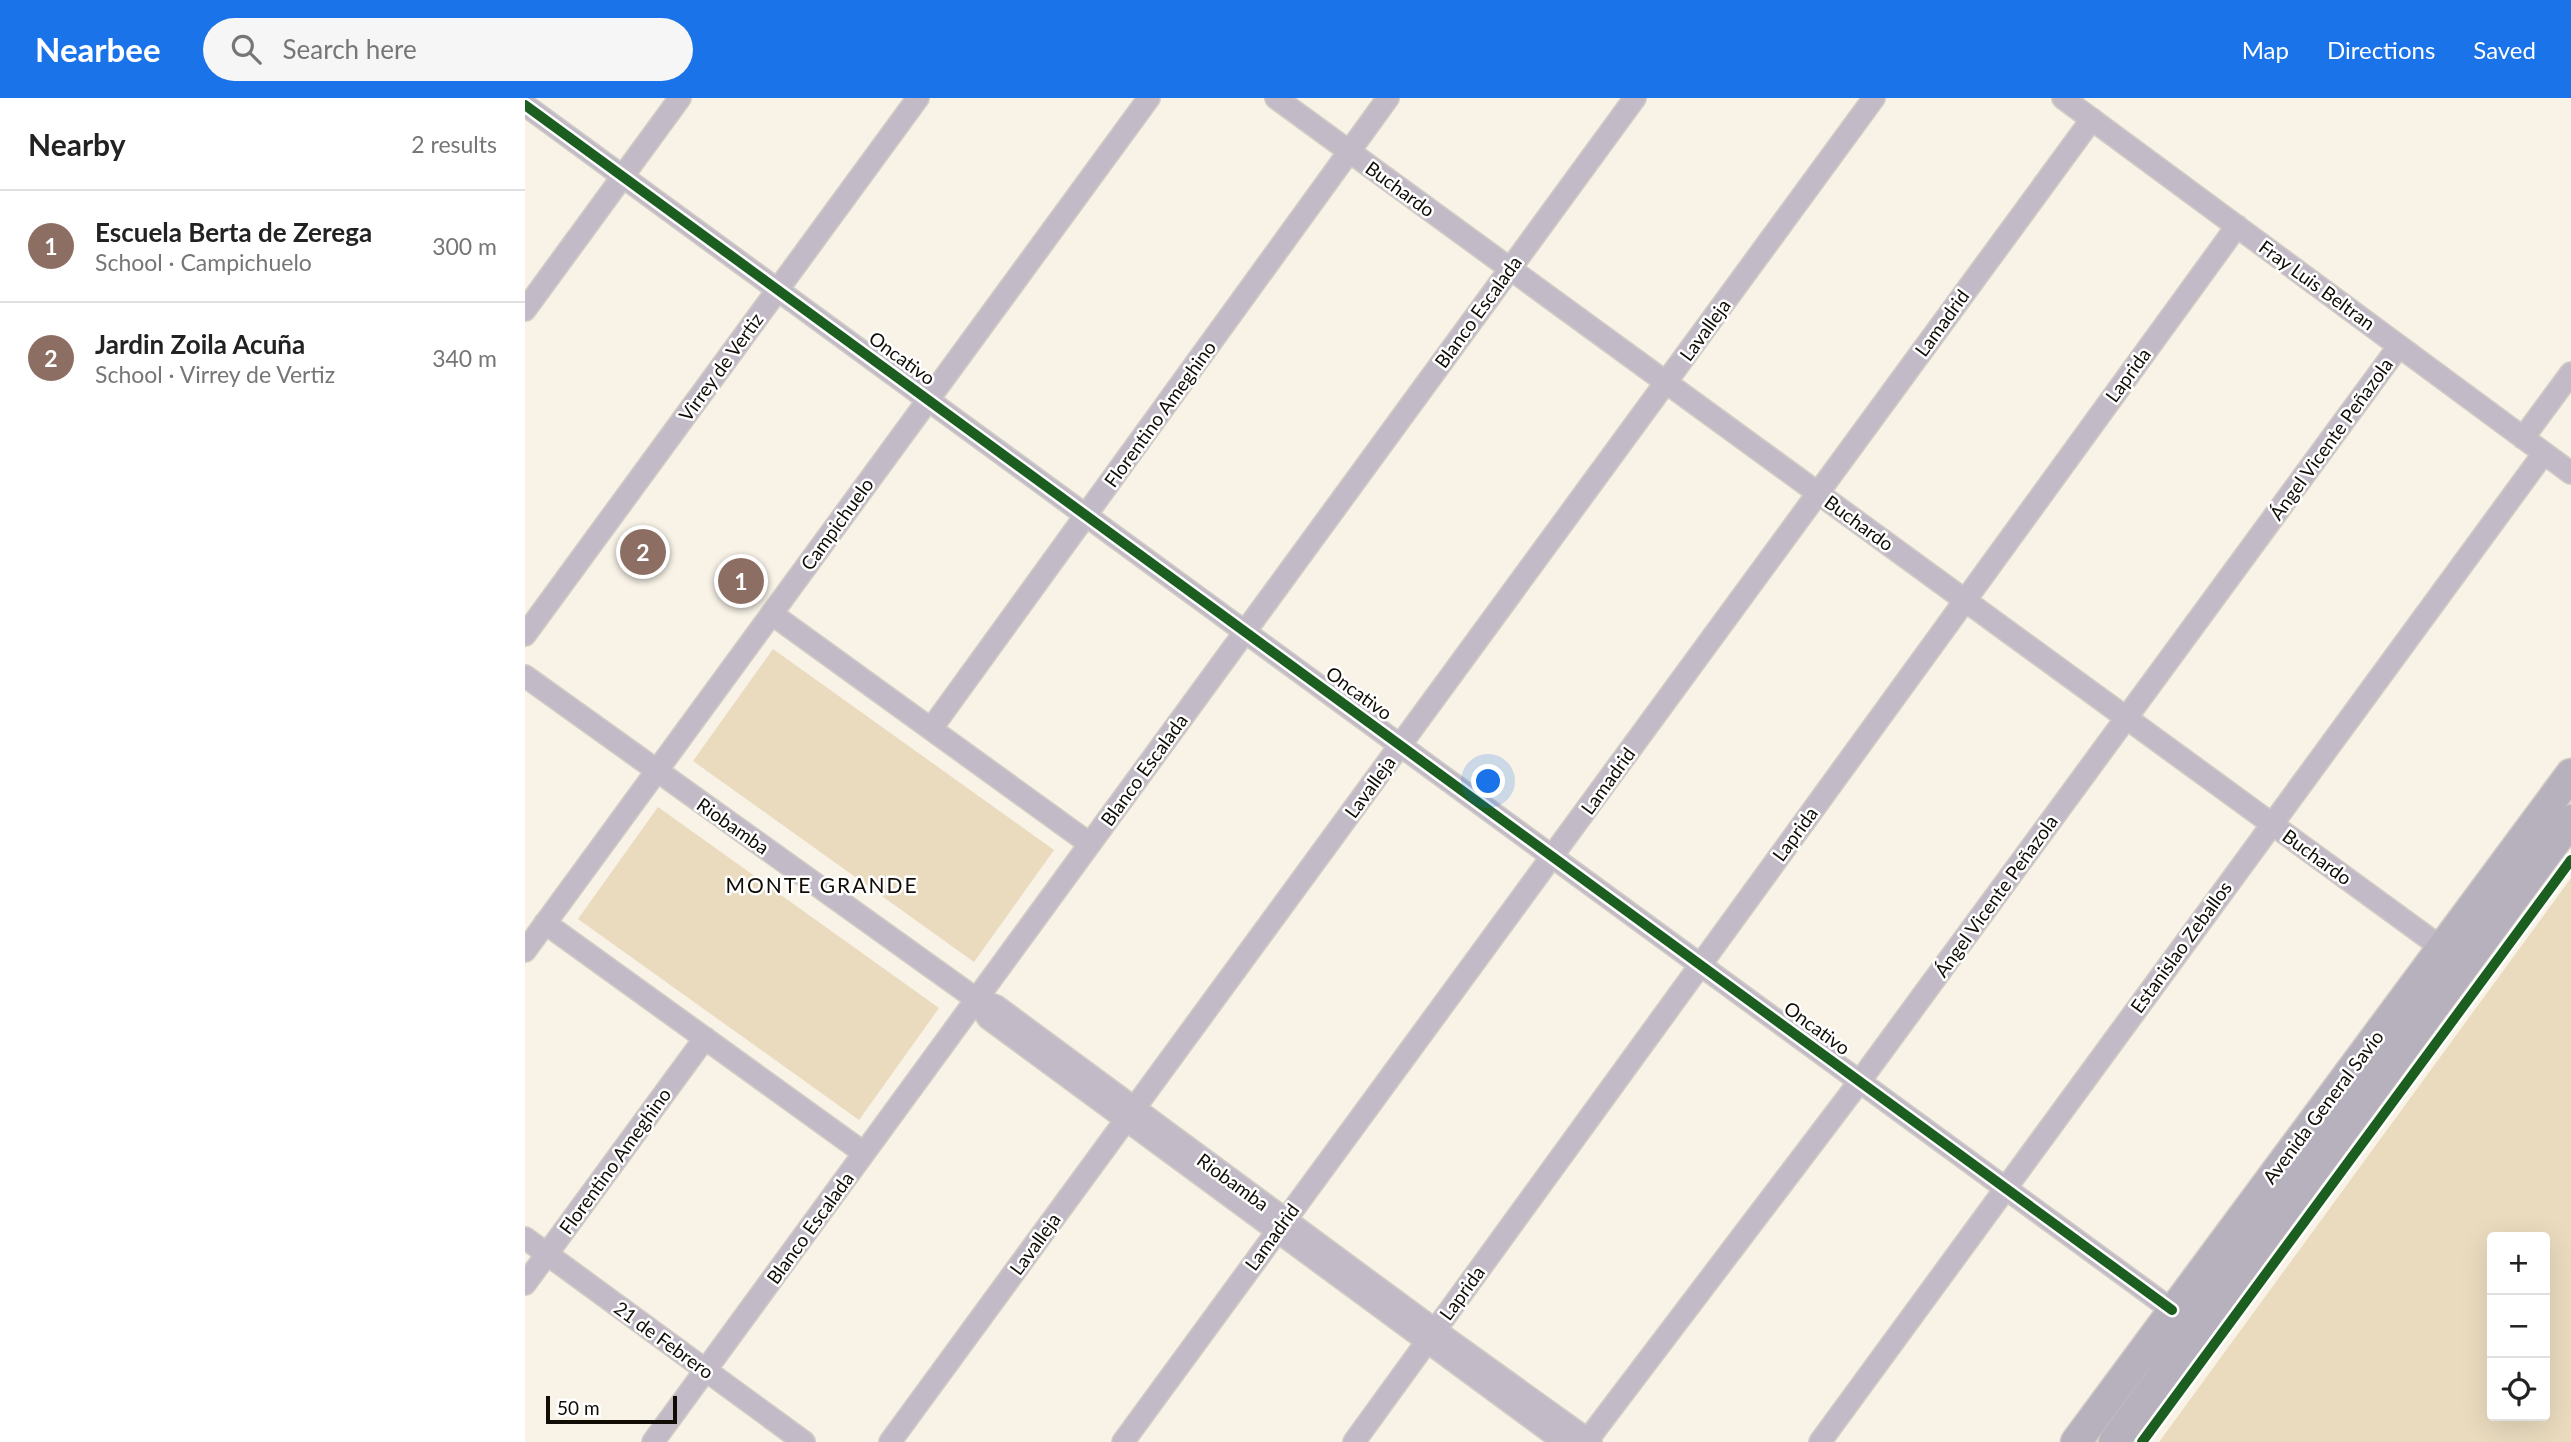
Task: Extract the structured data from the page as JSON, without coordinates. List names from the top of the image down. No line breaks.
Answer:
{"streets":{"main road":["Avenida General Savio"],"street":["Buchardo","Fray Luis Beltran","Blanco Escalada","Lamadrid","Lavalleja","Oncativo","Virrey de Vertiz","Laprida","Florentino Ameghino","Ángel Vicente Peñazola","Campichuelo","Riobamba","Estanislao Zeballos","21 de Febrero"]},"crossings":[["Buchardo","Blanco Escalada"],["Buchardo","Lamadrid"],["Buchardo","Lavalleja"],["Buchardo","Laprida"],["Buchardo","Florentino Ameghino"],["Buchardo","Ángel Vicente Peñazola"],["Buchardo","Estanislao Zeballos"],["Buchardo","Avenida General Savio"],["Fray Luis Beltran","Lamadrid"],["Fray Luis Beltran","Laprida"],["Fray Luis Beltran","Ángel Vicente Peñazola"],["Fray Luis Beltran","Estanislao Zeballos"],["Blanco Escalada","Oncativo"],["Blanco Escalada","Riobamba"],["Blanco Escalada","21 de Febrero"],["Lamadrid","Oncativo"],["Lamadrid","Riobamba"],["Lavalleja","Oncativo"],["Lavalleja","Riobamba"],["Oncativo","Virrey de Vertiz"],["Oncativo","Laprida"],["Oncativo","Florentino Ameghino"],["Oncativo","Ángel Vicente Peñazola"],["Oncativo","Campichuelo"],["Oncativo","Estanislao Zeballos"],["Oncativo","Avenida General Savio"],["Laprida","Riobamba"],["Florentino Ameghino","21 de Febrero"],["Ángel Vicente Peñazola","Riobamba"],["Campichuelo","Riobamba"]],"districts":["MONTE GRANDE"],"scale_bar":"50 m","page":{"header":"Nearbee","search":"Search here","nav":["Map","Directions","Saved"],"heading":["Nearby","2 results"],"list":[{"mark":"1","name":"Escuela Berta de Zerega","note":"School · Campichuelo","value":"300 m"},{"mark":"2","name":"Jardin Zoila Acuña","note":"School · Virrey de Vertiz","value":"340 m"}],"pins":["2","1"],"map_buttons":["+","−"],"scale":"50 m"}}
